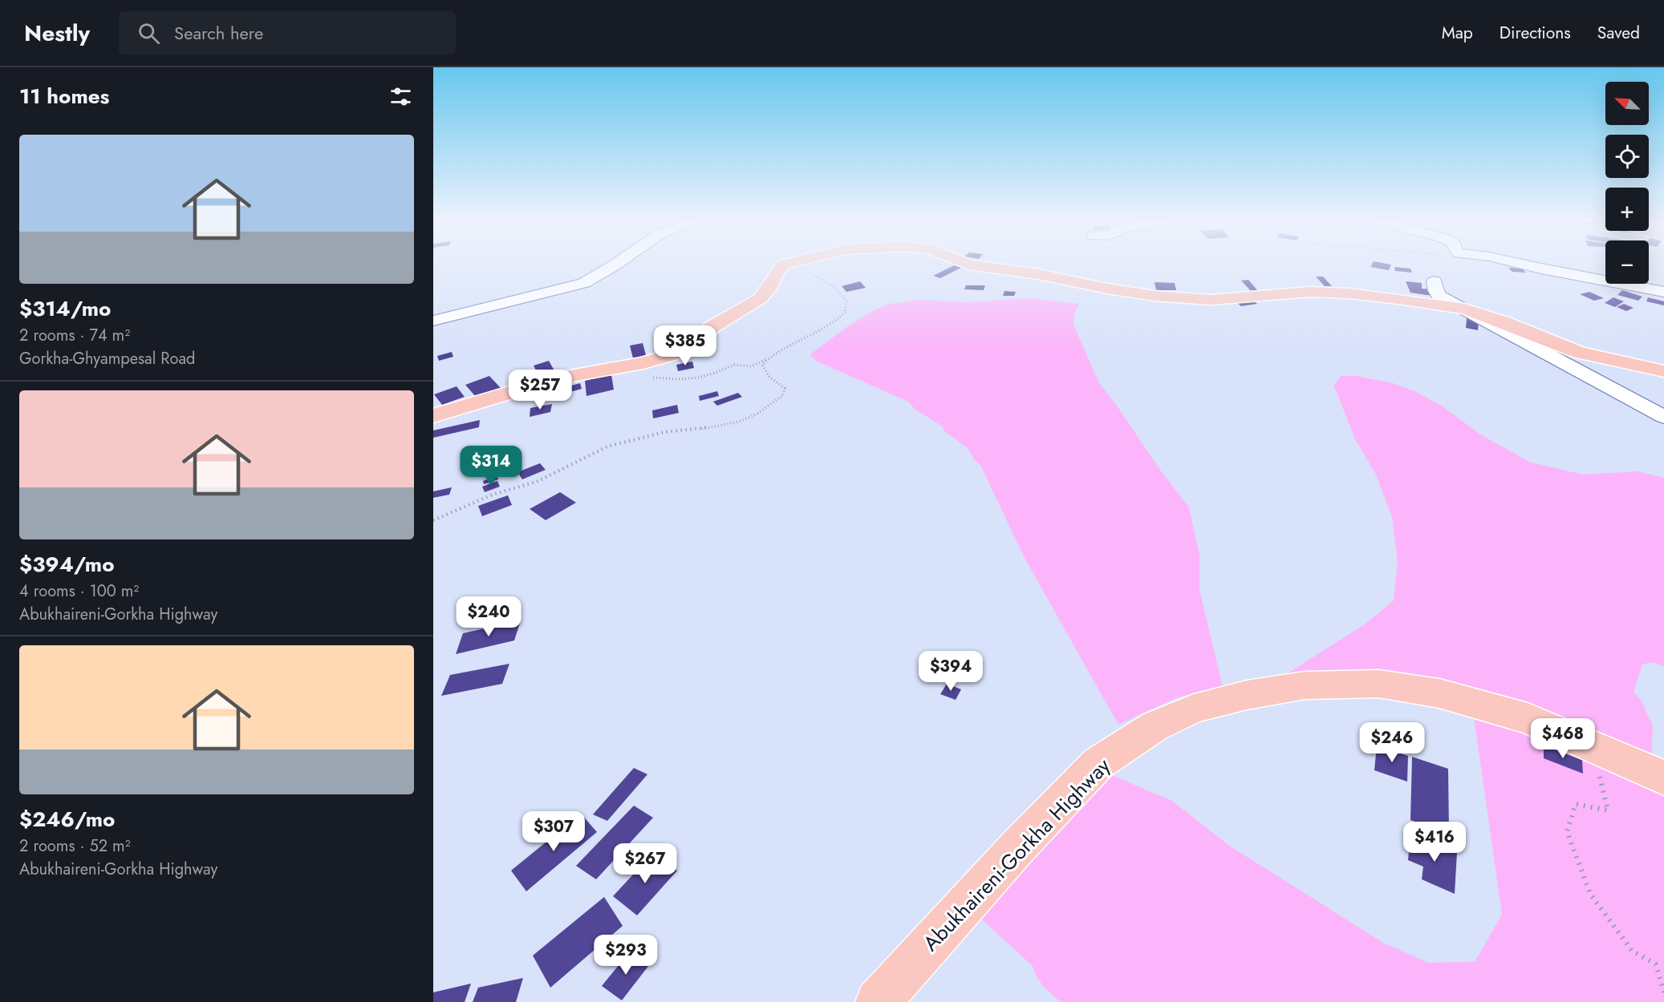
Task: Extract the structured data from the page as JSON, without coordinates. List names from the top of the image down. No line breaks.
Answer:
{"streets":{"main road":["Abukhaireni-Gorkha Highway"]},"north":"top left","page":{"header":"Nestly","search":"Search here","nav":["Map","Directions","Saved"],"heading":"11 homes","map_buttons":["+","−"],"list":[{"name":"$314/mo","note":"2 rooms · 74 m² · Gorkha-Ghyampesal Road"},{"name":"$394/mo","note":"4 rooms · 100 m² · Abukhaireni-Gorkha Highway"},{"name":"$246/mo","note":"2 rooms · 52 m² · Abukhaireni-Gorkha Highway"}],"price":["$385","$257","$314","$240","$394","$468","$246","$307","$416","$267","$293"]}}
